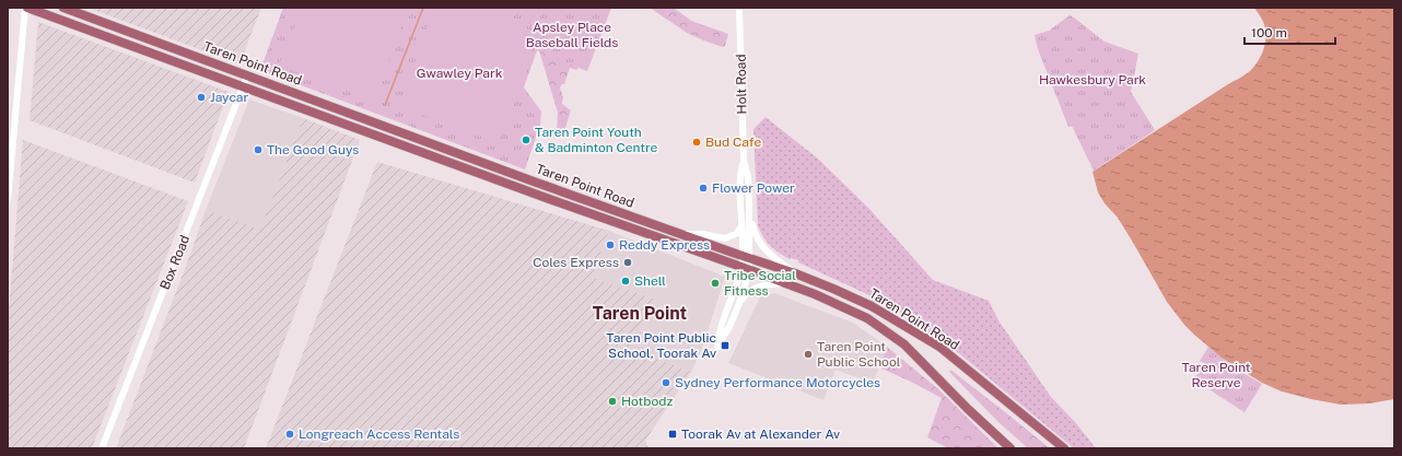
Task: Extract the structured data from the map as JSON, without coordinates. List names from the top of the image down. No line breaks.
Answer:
{"streets":{"main road":["Taren Point Road"],"street":["Holt Road","Box Road"]},"crossings":[["Taren Point Road","Holt Road"],["Taren Point Road","Box Road"]],"districts":["Taren Point"],"parks":["Apsley Place Baseball Fields","Gwawley Park","Hawkesbury Park","Taren Point Reserve"],"places":{"other":["Jaycar","Taren Point Youth & Badminton Centre","Bud Cafe","The Good Guys","Flower Power","Reddy Express","Coles Express","Shell","Tribe Social Fitness","Taren Point Public School","Sydney Performance Motorcycles","Hotbodz","Longreach Access Rentals"],"transit":["Taren Point Public School, Toorak Av","Toorak Av at Alexander Av"]},"scale_bar":"100 m"}
